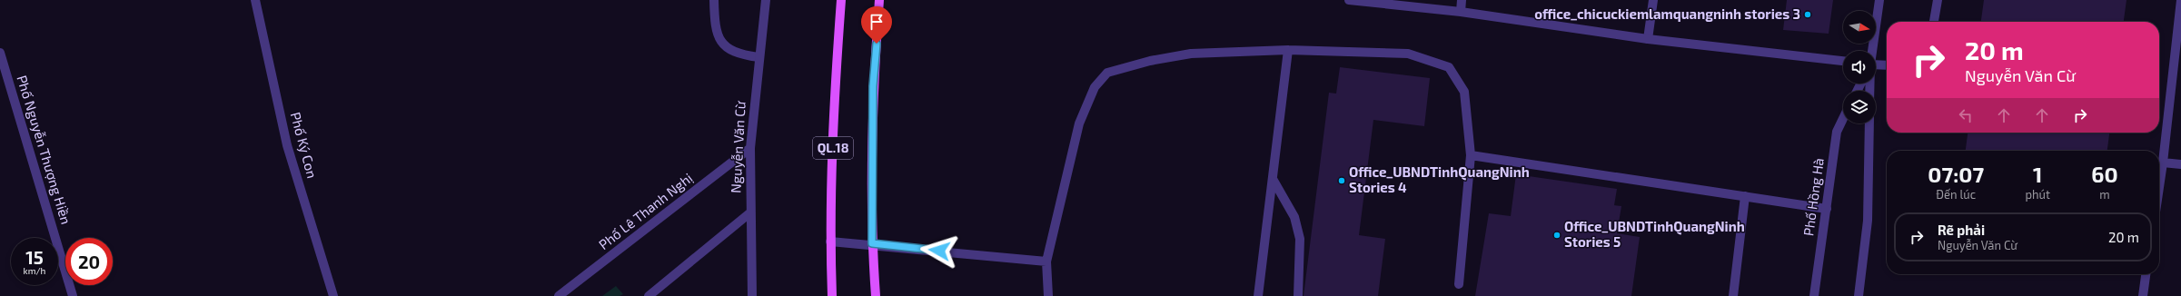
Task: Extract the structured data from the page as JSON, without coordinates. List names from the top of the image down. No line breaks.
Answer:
{"streets":{"main road":["QL.18"],"street":["Phố Ký Con","Nguyễn Văn Cừ","Phố Nguyễn Thượng Hiền","Phố Hồng Hà","Phố Lê Thanh Nghị"]},"crossings":[["Nguyễn Văn Cừ","Phố Lê Thanh Nghị"]],"places":["office_chicuckiemlamquangninh stories 3","Office_UBNDTinhQuangNinh Stories 4","Office_UBNDTinhQuangNinh Stories 5"],"north":"right","page":{"turn":["20 m","Nguyễn Văn Cừ"],"eta":["07:07","Đến lúc","1","phút","60","m"],"list":[{"name":"Rẽ phải","note":"Nguyễn Văn Cừ","value":"20 m"}],"speed":"15 km/h","limit":"20"}}
